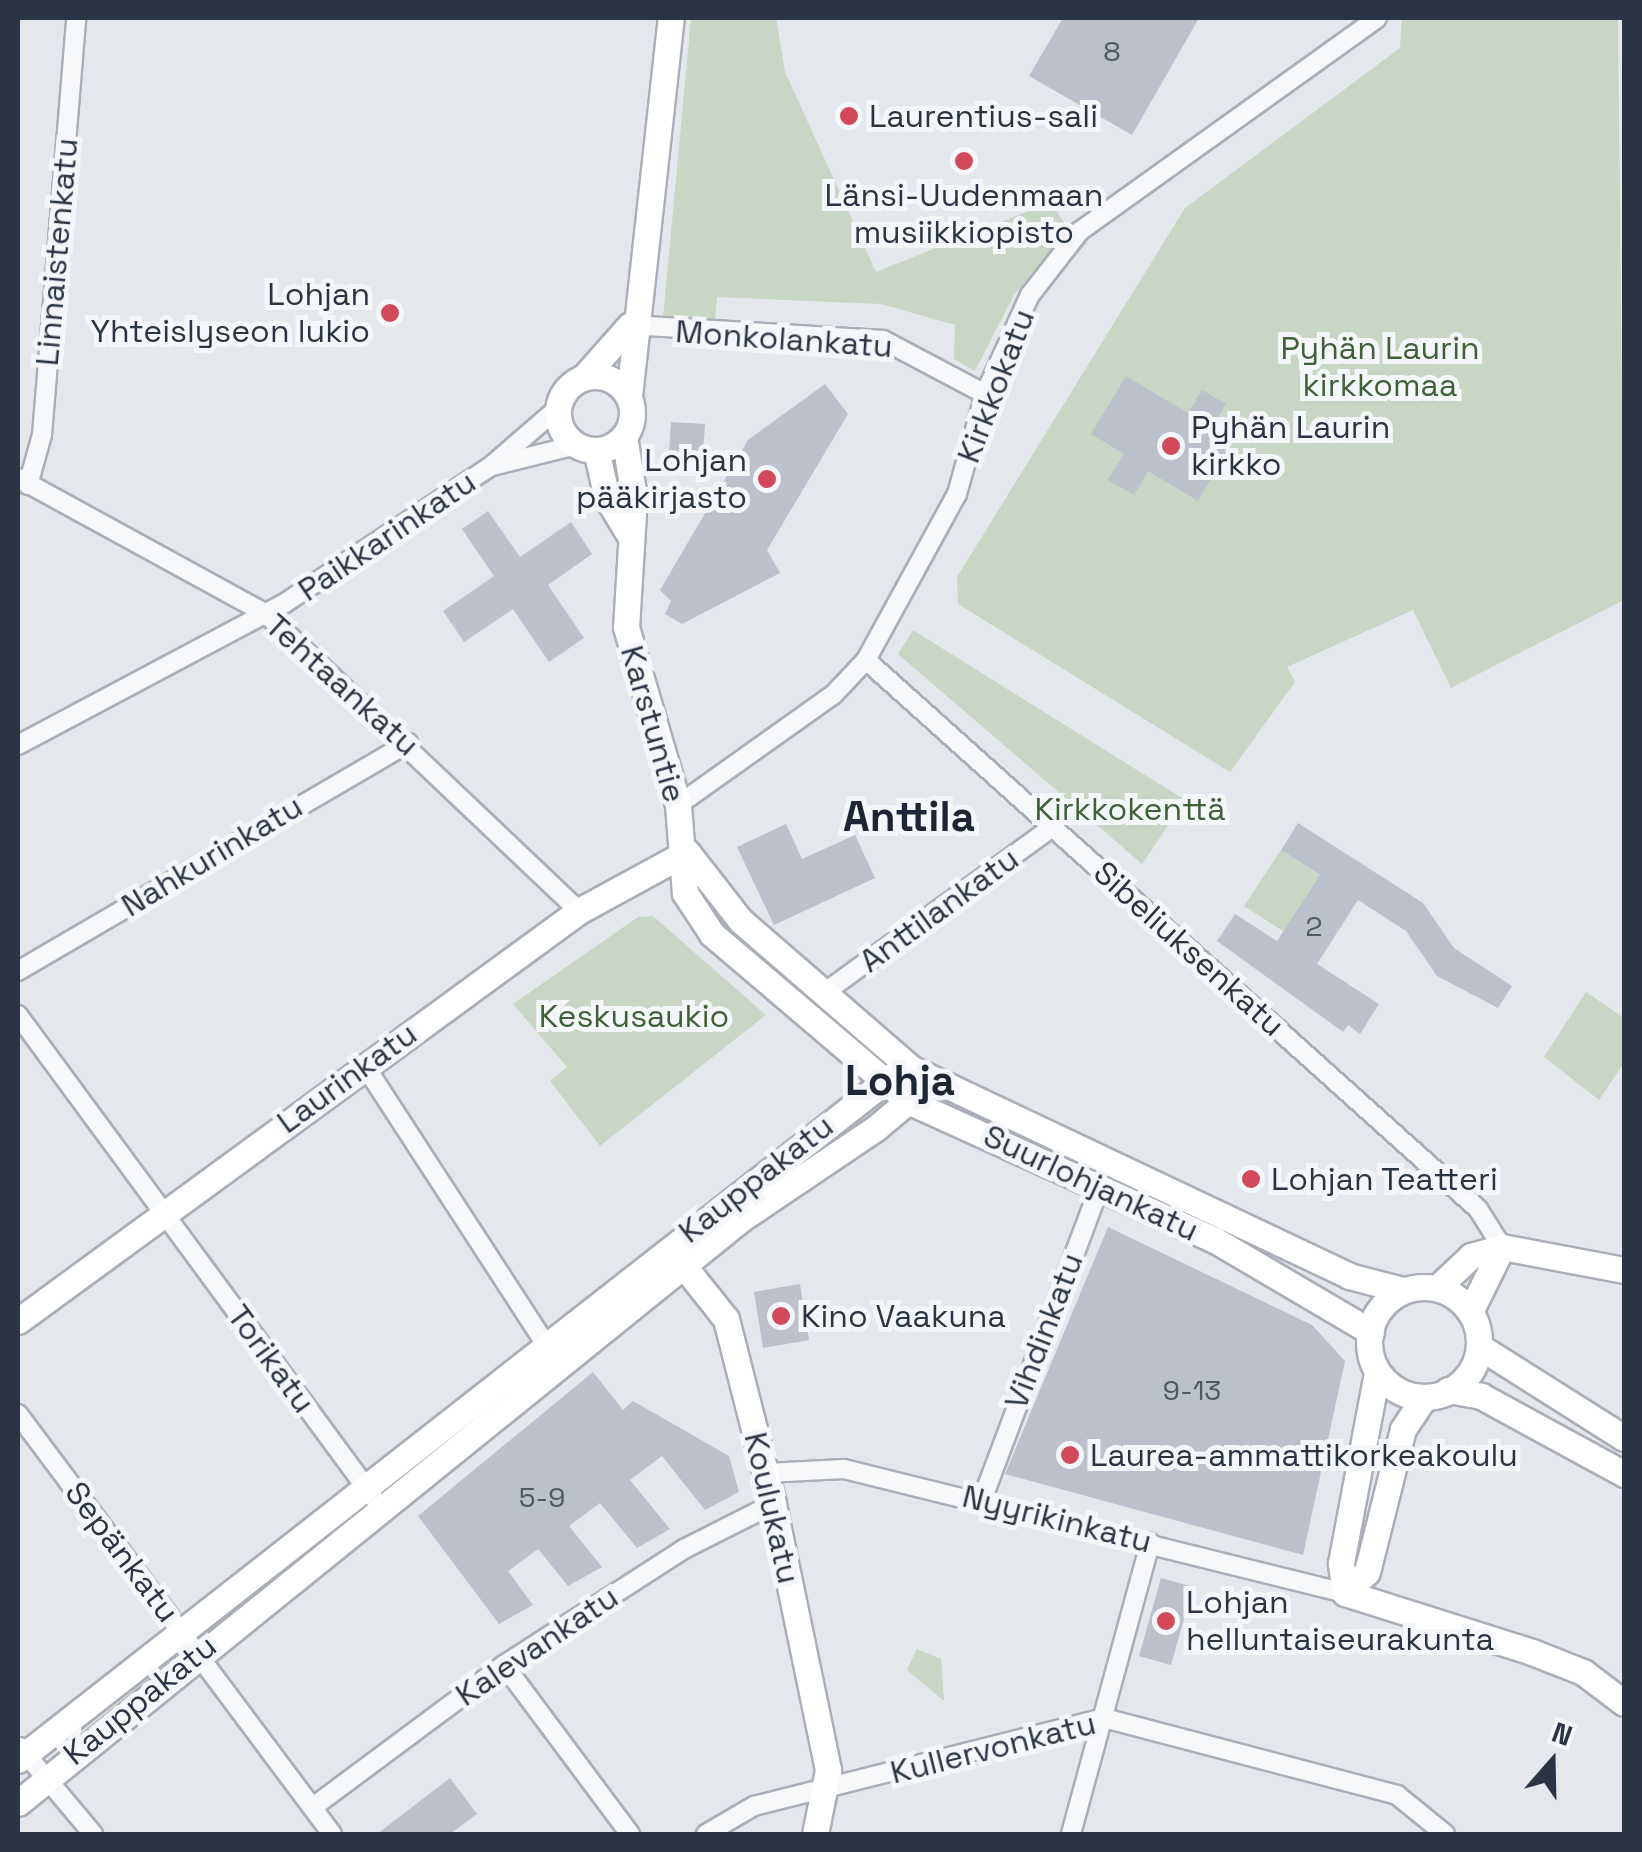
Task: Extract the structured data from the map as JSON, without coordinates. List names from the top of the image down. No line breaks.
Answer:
{"streets":{"main road":["Karstuntie","Laurinkatu","Kauppakatu","Suurlohjankatu","Koulukatu"],"street":["Linnaistenkatu","Monkolankatu","Kirkkokatu","Paikkarinkatu","Tehtaankatu","Nahkurinkatu","Anttilankatu","Sibeliuksenkatu","Vihdinkatu","Torikatu","Nyyrikinkatu","Sepänkatu","Kalevankatu","Kullervonkatu"]},"crossings":[["Linnaistenkatu","Tehtaankatu"],["Monkolankatu","Kirkkokatu"],["Kirkkokatu","Sibeliuksenkatu"],["Paikkarinkatu","Tehtaankatu"],["Paikkarinkatu","Karstuntie"],["Tehtaankatu","Nahkurinkatu"],["Tehtaankatu","Laurinkatu"],["Karstuntie","Laurinkatu"],["Karstuntie","Suurlohjankatu"],["Anttilankatu","Sibeliuksenkatu"],["Anttilankatu","Suurlohjankatu"],["Laurinkatu","Suurlohjankatu"],["Laurinkatu","Torikatu"],["Kauppakatu","Suurlohjankatu"],["Kauppakatu","Torikatu"],["Kauppakatu","Koulukatu"],["Kauppakatu","Sepänkatu"],["Suurlohjankatu","Vihdinkatu"],["Vihdinkatu","Nyyrikinkatu"],["Koulukatu","Nyyrikinkatu"],["Koulukatu","Kalevankatu"],["Koulukatu","Kullervonkatu"],["Sepänkatu","Kalevankatu"]],"districts":["Anttila","Lohja"],"parks":["Pyhän Laurin kirkkomaa","Kirkkokenttä","Keskusaukio"],"places":["Laurentius-sali","Länsi-Uudenmaan musiikkiopisto","Lohjan Yhteislyseon lukio","Pyhän Laurin kirkko","Lohjan pääkirjasto","Lohjan Teatteri","Kino Vaakuna","Laurea-ammattikorkeakoulu","Lohjan helluntaiseurakunta"],"house_numbers":["8","2","9-13","5-9"],"north":"top"}
